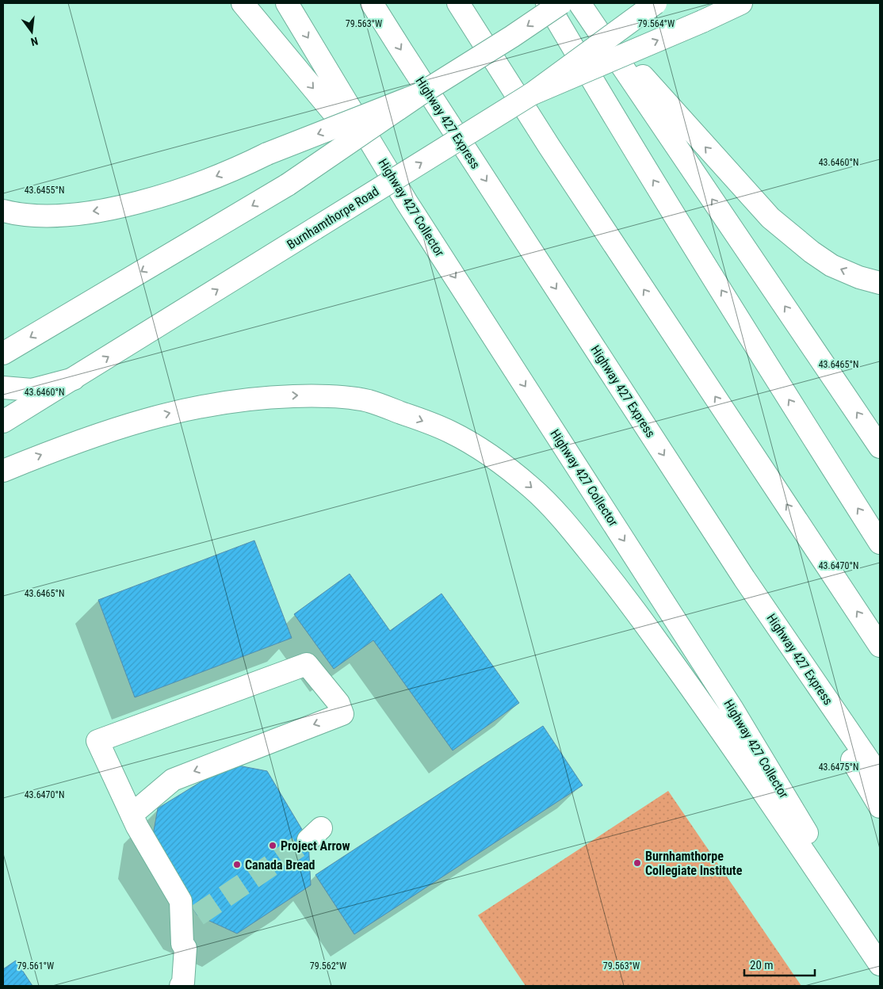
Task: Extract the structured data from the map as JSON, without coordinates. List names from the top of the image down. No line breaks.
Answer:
{"streets":{"main road":["Highway 427 Express","Highway 427 Collector","Burnhamthorpe Road"]},"places":["Project Arrow","Burnhamthorpe Collegiate Institute","Canada Bread"],"scale_bar":"20 m","north":"bottom","coordinates":["79.563°W","79.564°W","43.6460°N","43.6455°N","43.6465°N","43.6470°N","43.6475°N","79.561°W","79.562°W"]}
